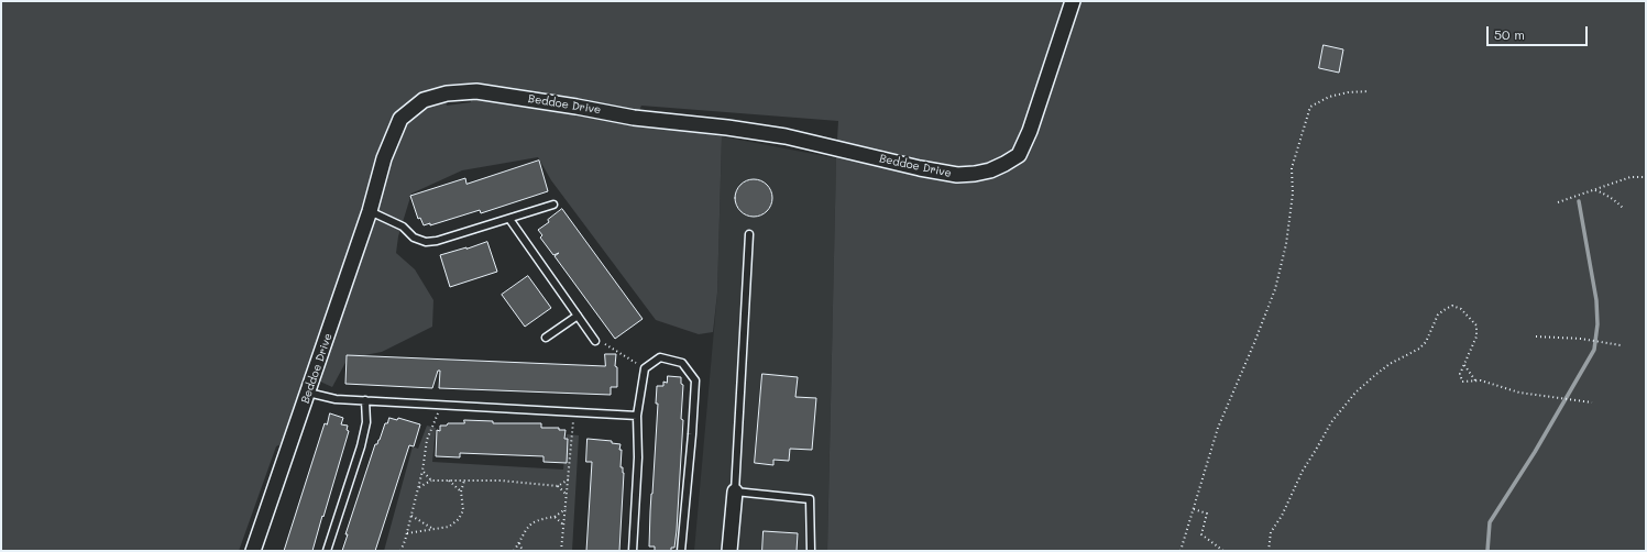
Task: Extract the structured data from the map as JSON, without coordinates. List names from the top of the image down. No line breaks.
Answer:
{"streets":{"street":["Beddoe Drive"]},"scale_bar":"50 m"}
